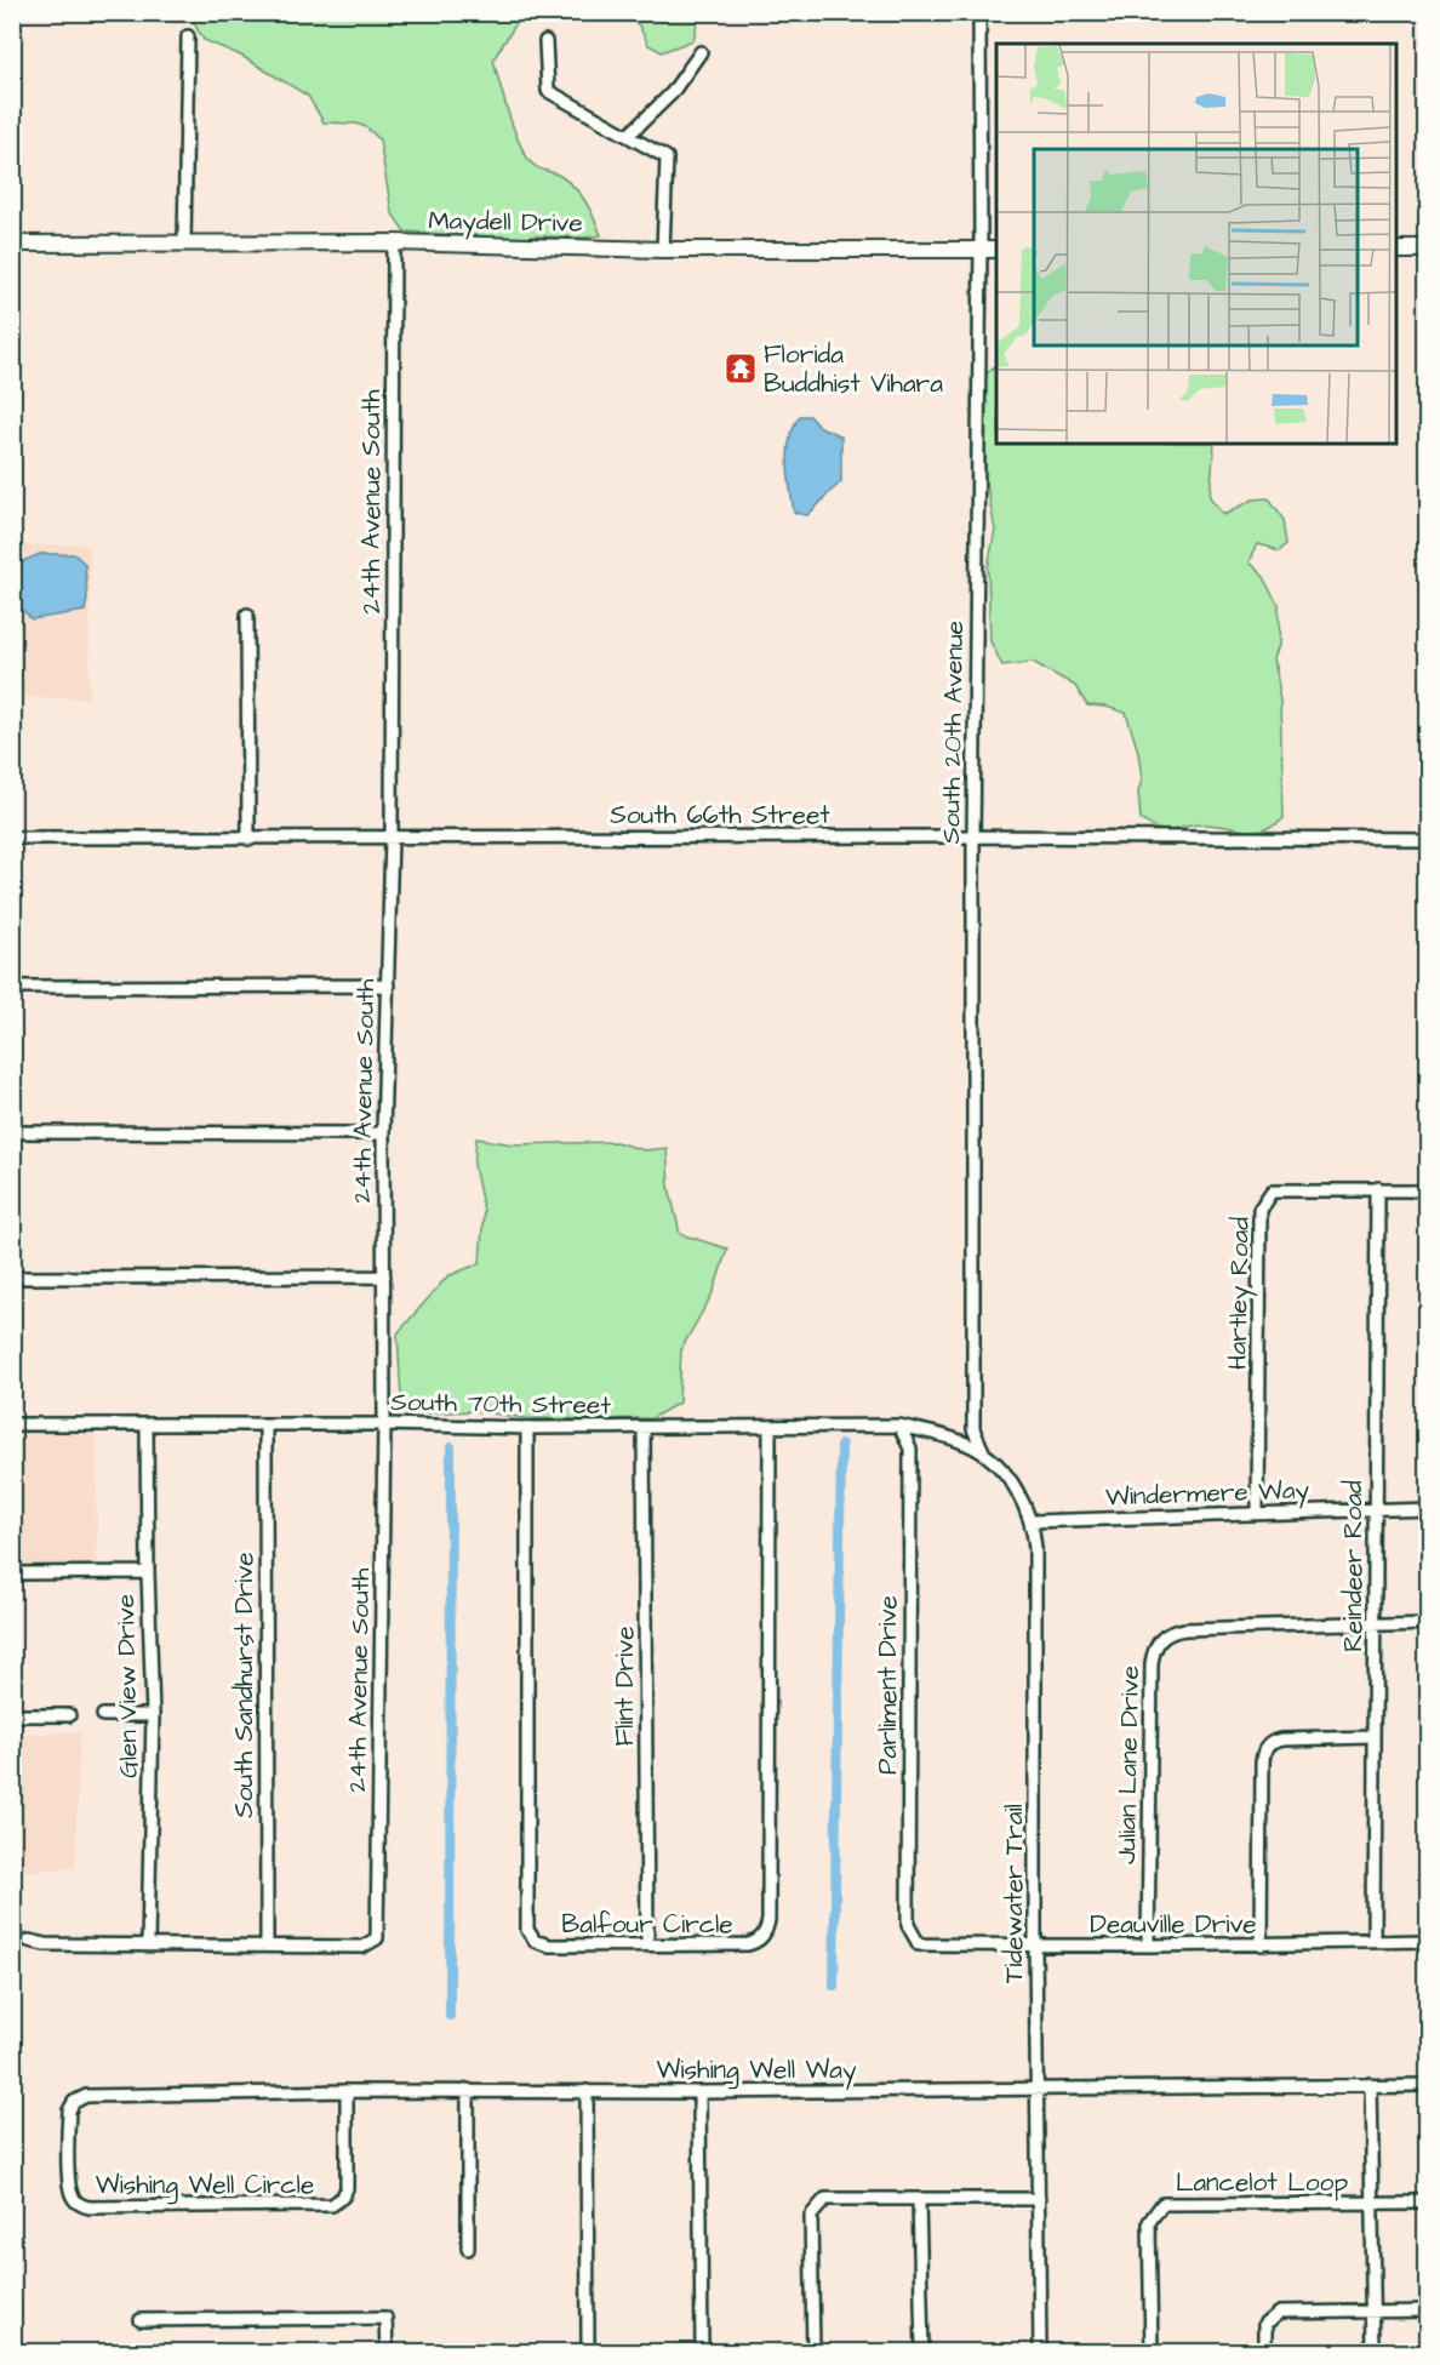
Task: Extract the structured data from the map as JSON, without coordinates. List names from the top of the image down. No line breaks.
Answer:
{"streets":{"street":["Maydell Drive","24th Avenue South","South 20th Avenue","South 66th Street","Hartley Road","South 70th Street","Windermere Way","Reindeer Road","South Sandhurst Drive","Parliment Drive","Glen View Drive","Flint Drive","Julian Lane Drive","Tidewater Trail","Balfour Circle","Deauville Drive","Wishing Well Way","Lancelot Loop","Wishing Well Circle"]},"crossings":[["Maydell Drive","24th Avenue South"],["Maydell Drive","South 20th Avenue"],["24th Avenue South","South 66th Street"],["24th Avenue South","South 70th Street"],["24th Avenue South","South Sandhurst Drive"],["South 20th Avenue","South 66th Street"],["South 20th Avenue","South 70th Street"],["South 20th Avenue","Tidewater Trail"],["Hartley Road","Windermere Way"],["Hartley Road","Reindeer Road"],["South 70th Street","South Sandhurst Drive"],["South 70th Street","Parliment Drive"],["South 70th Street","Glen View Drive"],["South 70th Street","Flint Drive"],["South 70th Street","Tidewater Trail"],["South 70th Street","Balfour Circle"],["Windermere Way","Reindeer Road"],["Windermere Way","Tidewater Trail"],["Reindeer Road","Julian Lane Drive"],["Reindeer Road","Deauville Drive"],["Parliment Drive","Deauville Drive"],["Flint Drive","Balfour Circle"],["Julian Lane Drive","Deauville Drive"],["Tidewater Trail","Deauville Drive"],["Tidewater Trail","Wishing Well Way"],["Wishing Well Way","Wishing Well Circle"]],"places":{"temple":["Florida Buddhist Vihara"]}}
